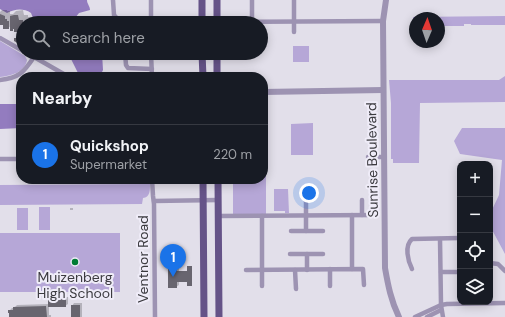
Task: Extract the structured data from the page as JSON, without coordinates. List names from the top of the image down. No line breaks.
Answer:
{"streets":{"street":["Sunrise Boulevard","Ventnor Road"]},"places":["Muizenberg High School"],"north":"top","page":{"search":"Search here","heading":"Nearby","list":[{"mark":"1","name":"Quickshop","note":"Supermarket","value":"220 m"}],"map_buttons":["+","−"],"pins":"1"}}
